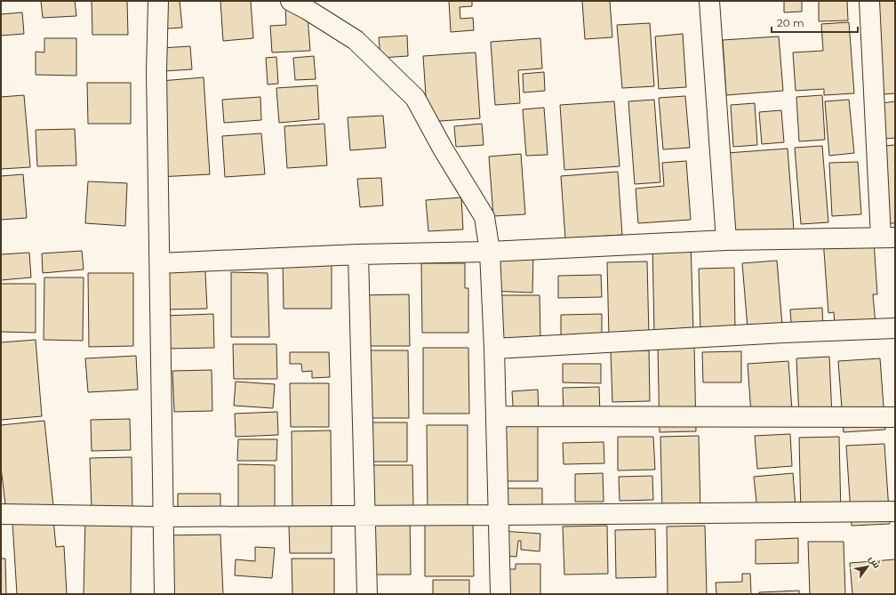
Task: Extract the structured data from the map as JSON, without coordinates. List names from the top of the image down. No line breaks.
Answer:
{"scale_bar":"20 m","north":"top right"}
